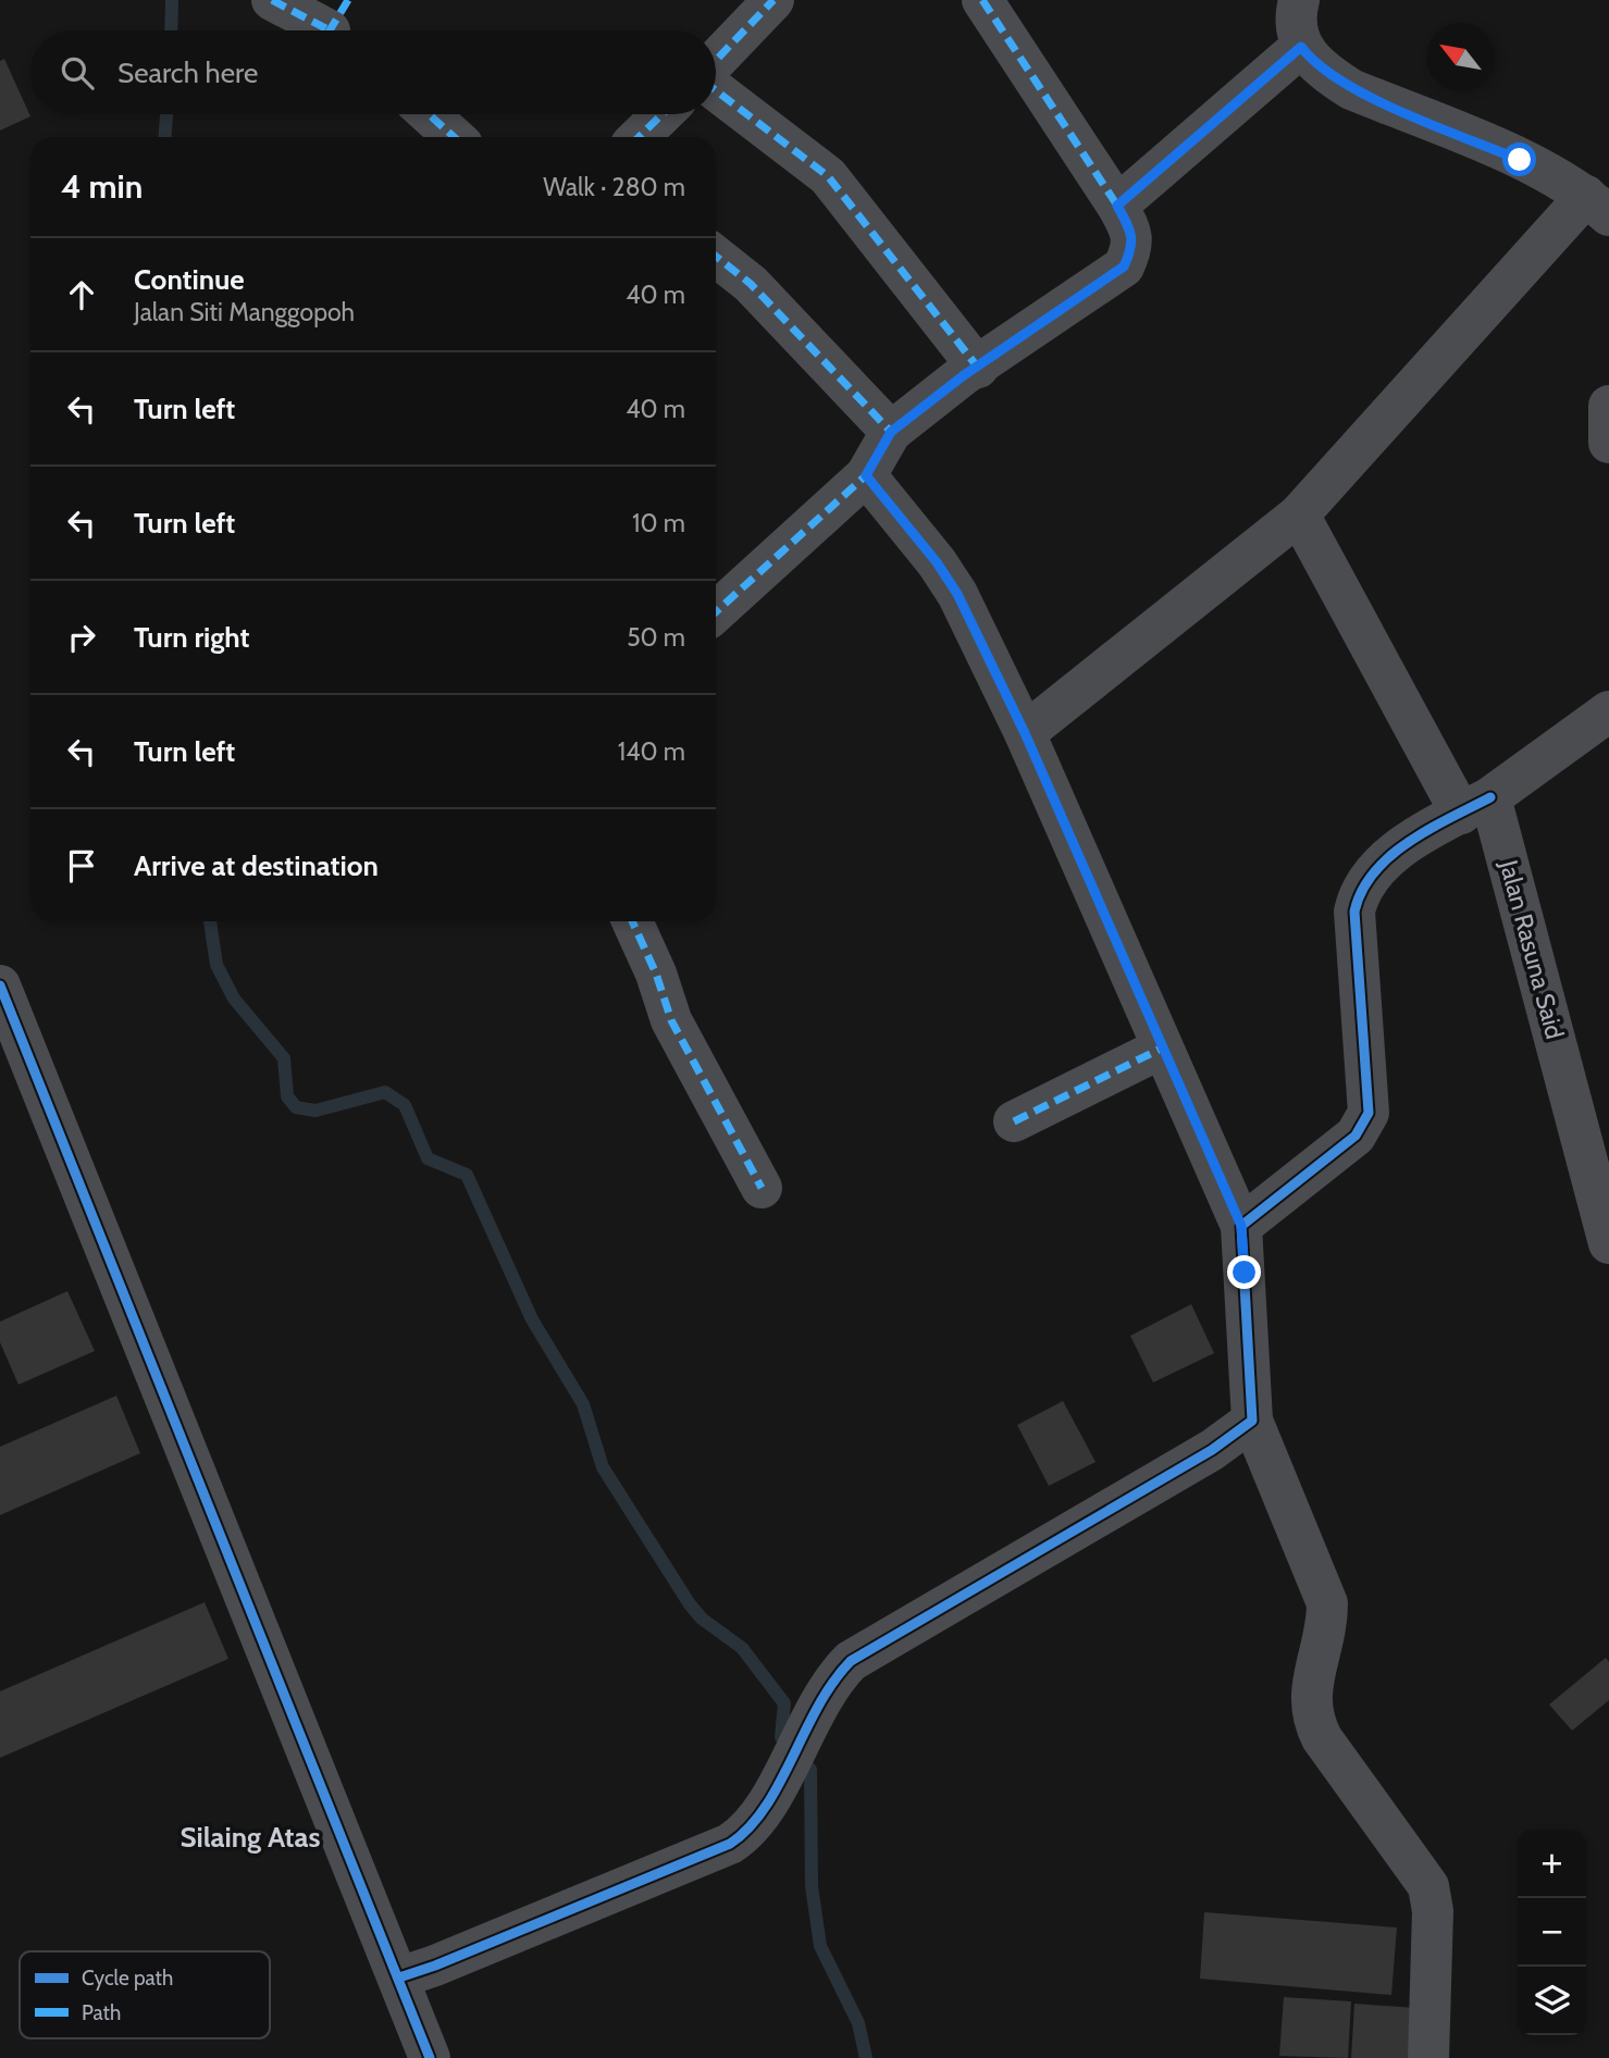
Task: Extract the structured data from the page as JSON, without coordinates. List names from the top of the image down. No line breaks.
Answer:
{"streets":{"street":["Jalan Rasuna Said"]},"districts":["Silaing Atas"],"legend":["Cycle path","Path"],"north":"top left","page":{"search":"Search here","heading":["4 min","Walk · 280 m"],"list":[["Continue","Jalan Siti Manggopoh","40 m"],["Turn left","40 m"],["Turn left","10 m"],["Turn right","50 m"],["Turn left","140 m"],"Arrive at destination"],"map_buttons":["+","−"]}}
